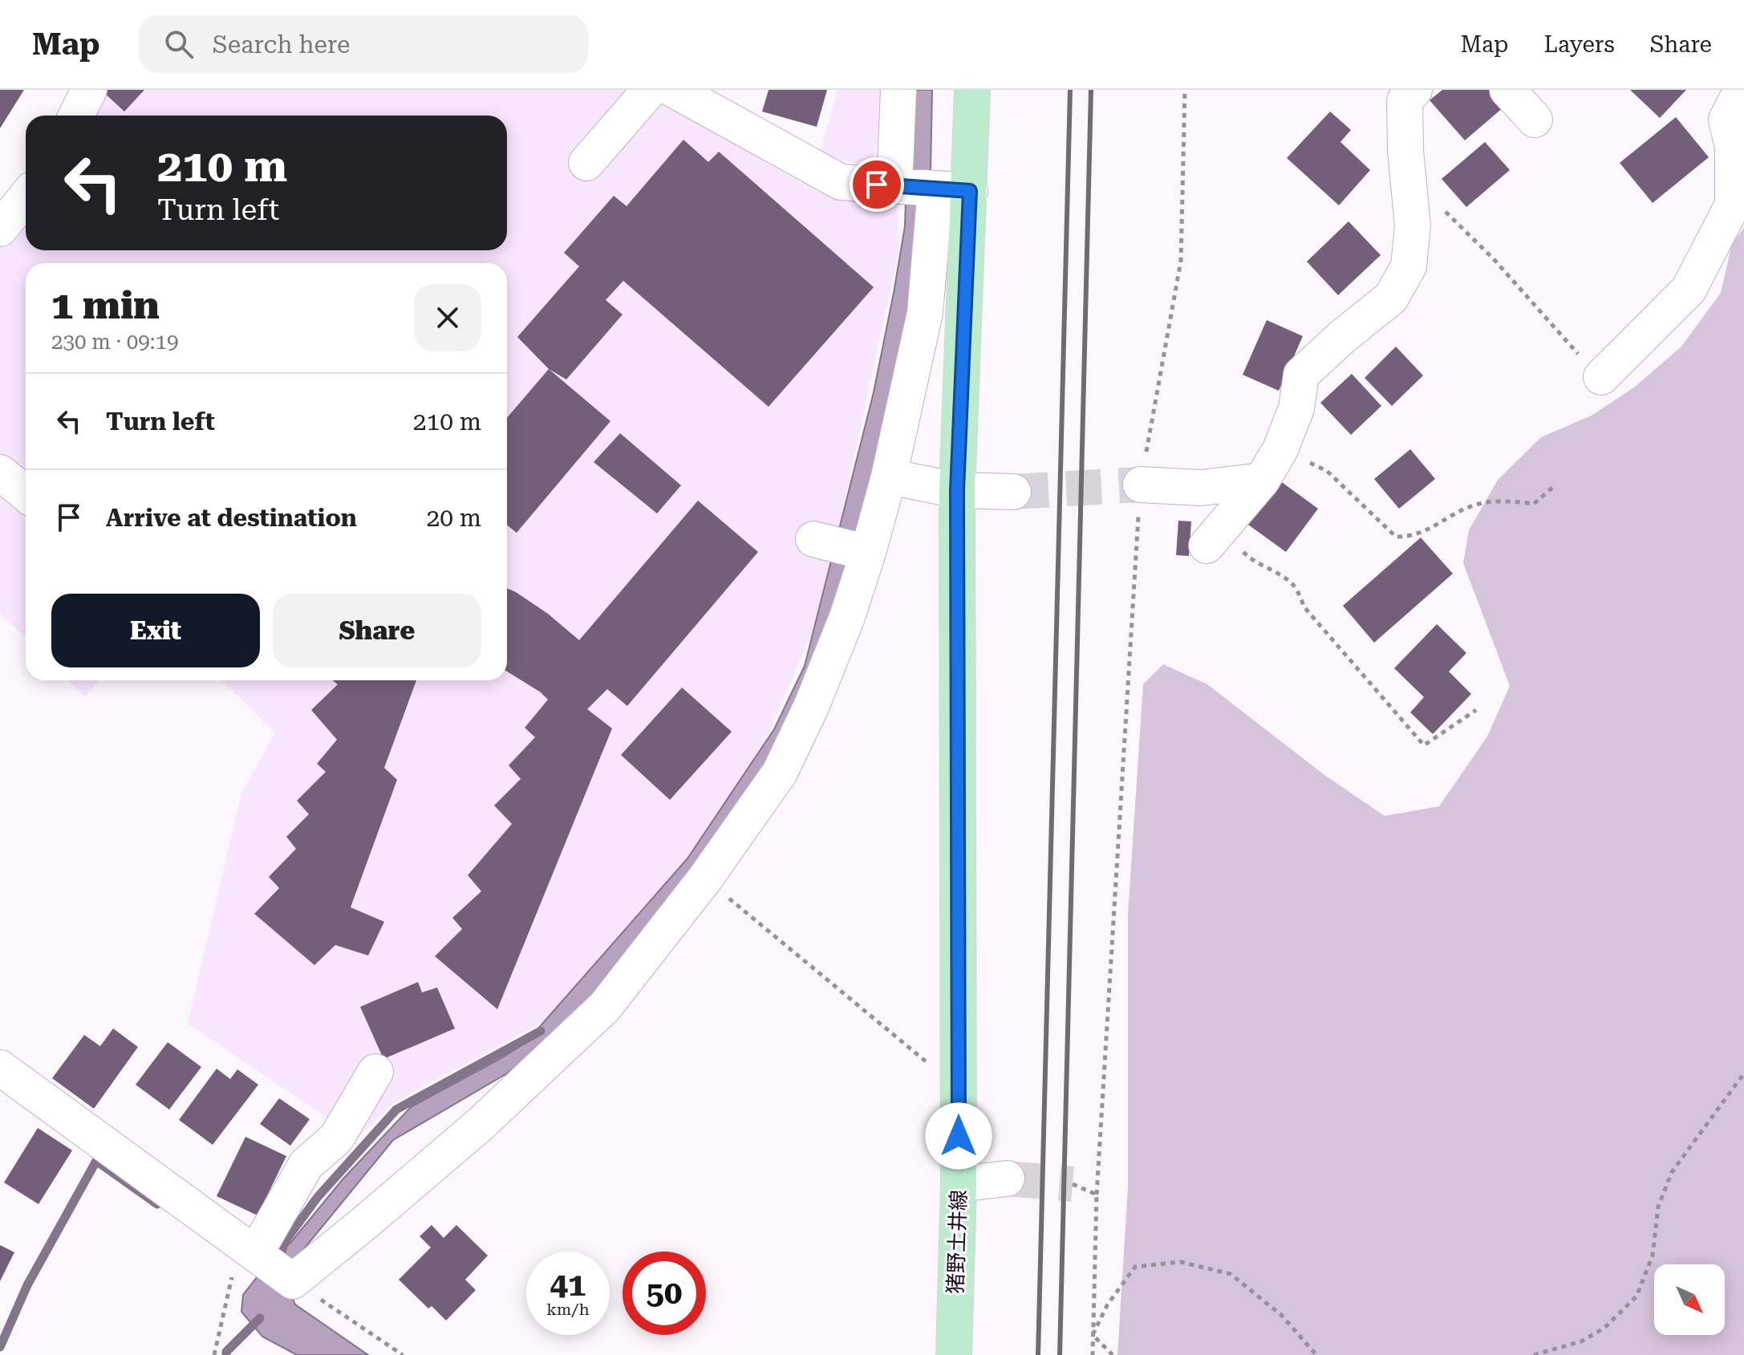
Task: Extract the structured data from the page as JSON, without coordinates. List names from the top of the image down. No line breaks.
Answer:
{"streets":{"main road":["猪野土井線"]},"north":"bottom right","page":{"header":"Map","search":"Search here","nav":["Map","Layers","Share"],"turn":["210 m","Turn left"],"heading":["1 min","230 m · 09:19"],"list":[{"name":"Turn left","value":"210 m"},{"name":"Arrive at destination","value":"20 m"}],"buttons":["Exit","Share"],"speed":"41 km/h","limit":"50"}}
